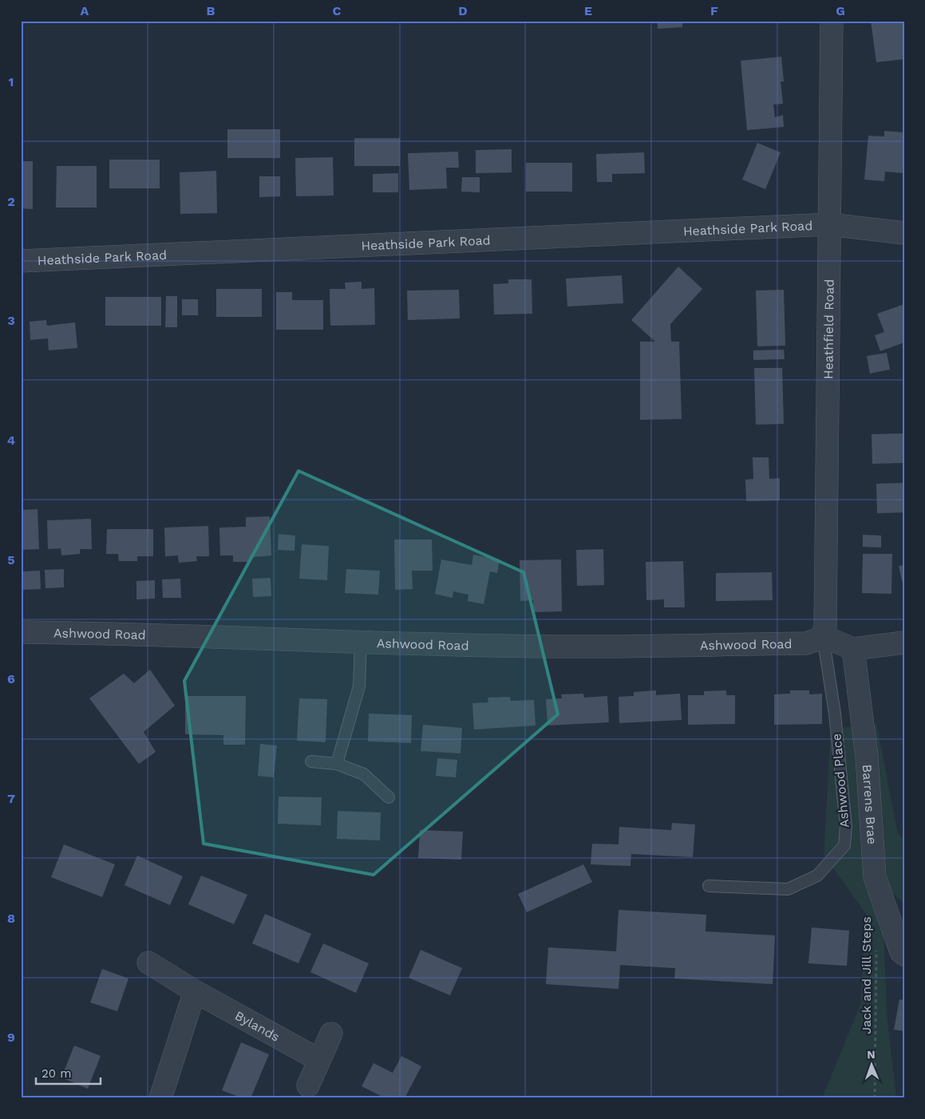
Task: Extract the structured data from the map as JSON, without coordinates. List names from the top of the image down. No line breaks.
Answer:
{"streets":{"street":["Heathside Park Road","Heathfield Road","Ashwood Road","Barrens Brae","Bylands"],"lane":["Ashwood Place"],"path":["Jack and Jill Steps"]},"crossings":[["Heathside Park Road","Heathfield Road"],["Heathfield Road","Ashwood Road"],["Heathfield Road","Ashwood Place"],["Ashwood Road","Ashwood Place"]],"scale_bar":"20 m","north":"top","grid":{"columns":["A","B","C","D","E","F","G"],"rows":["1","2","3","4","5","6","7","8","9"]}}
